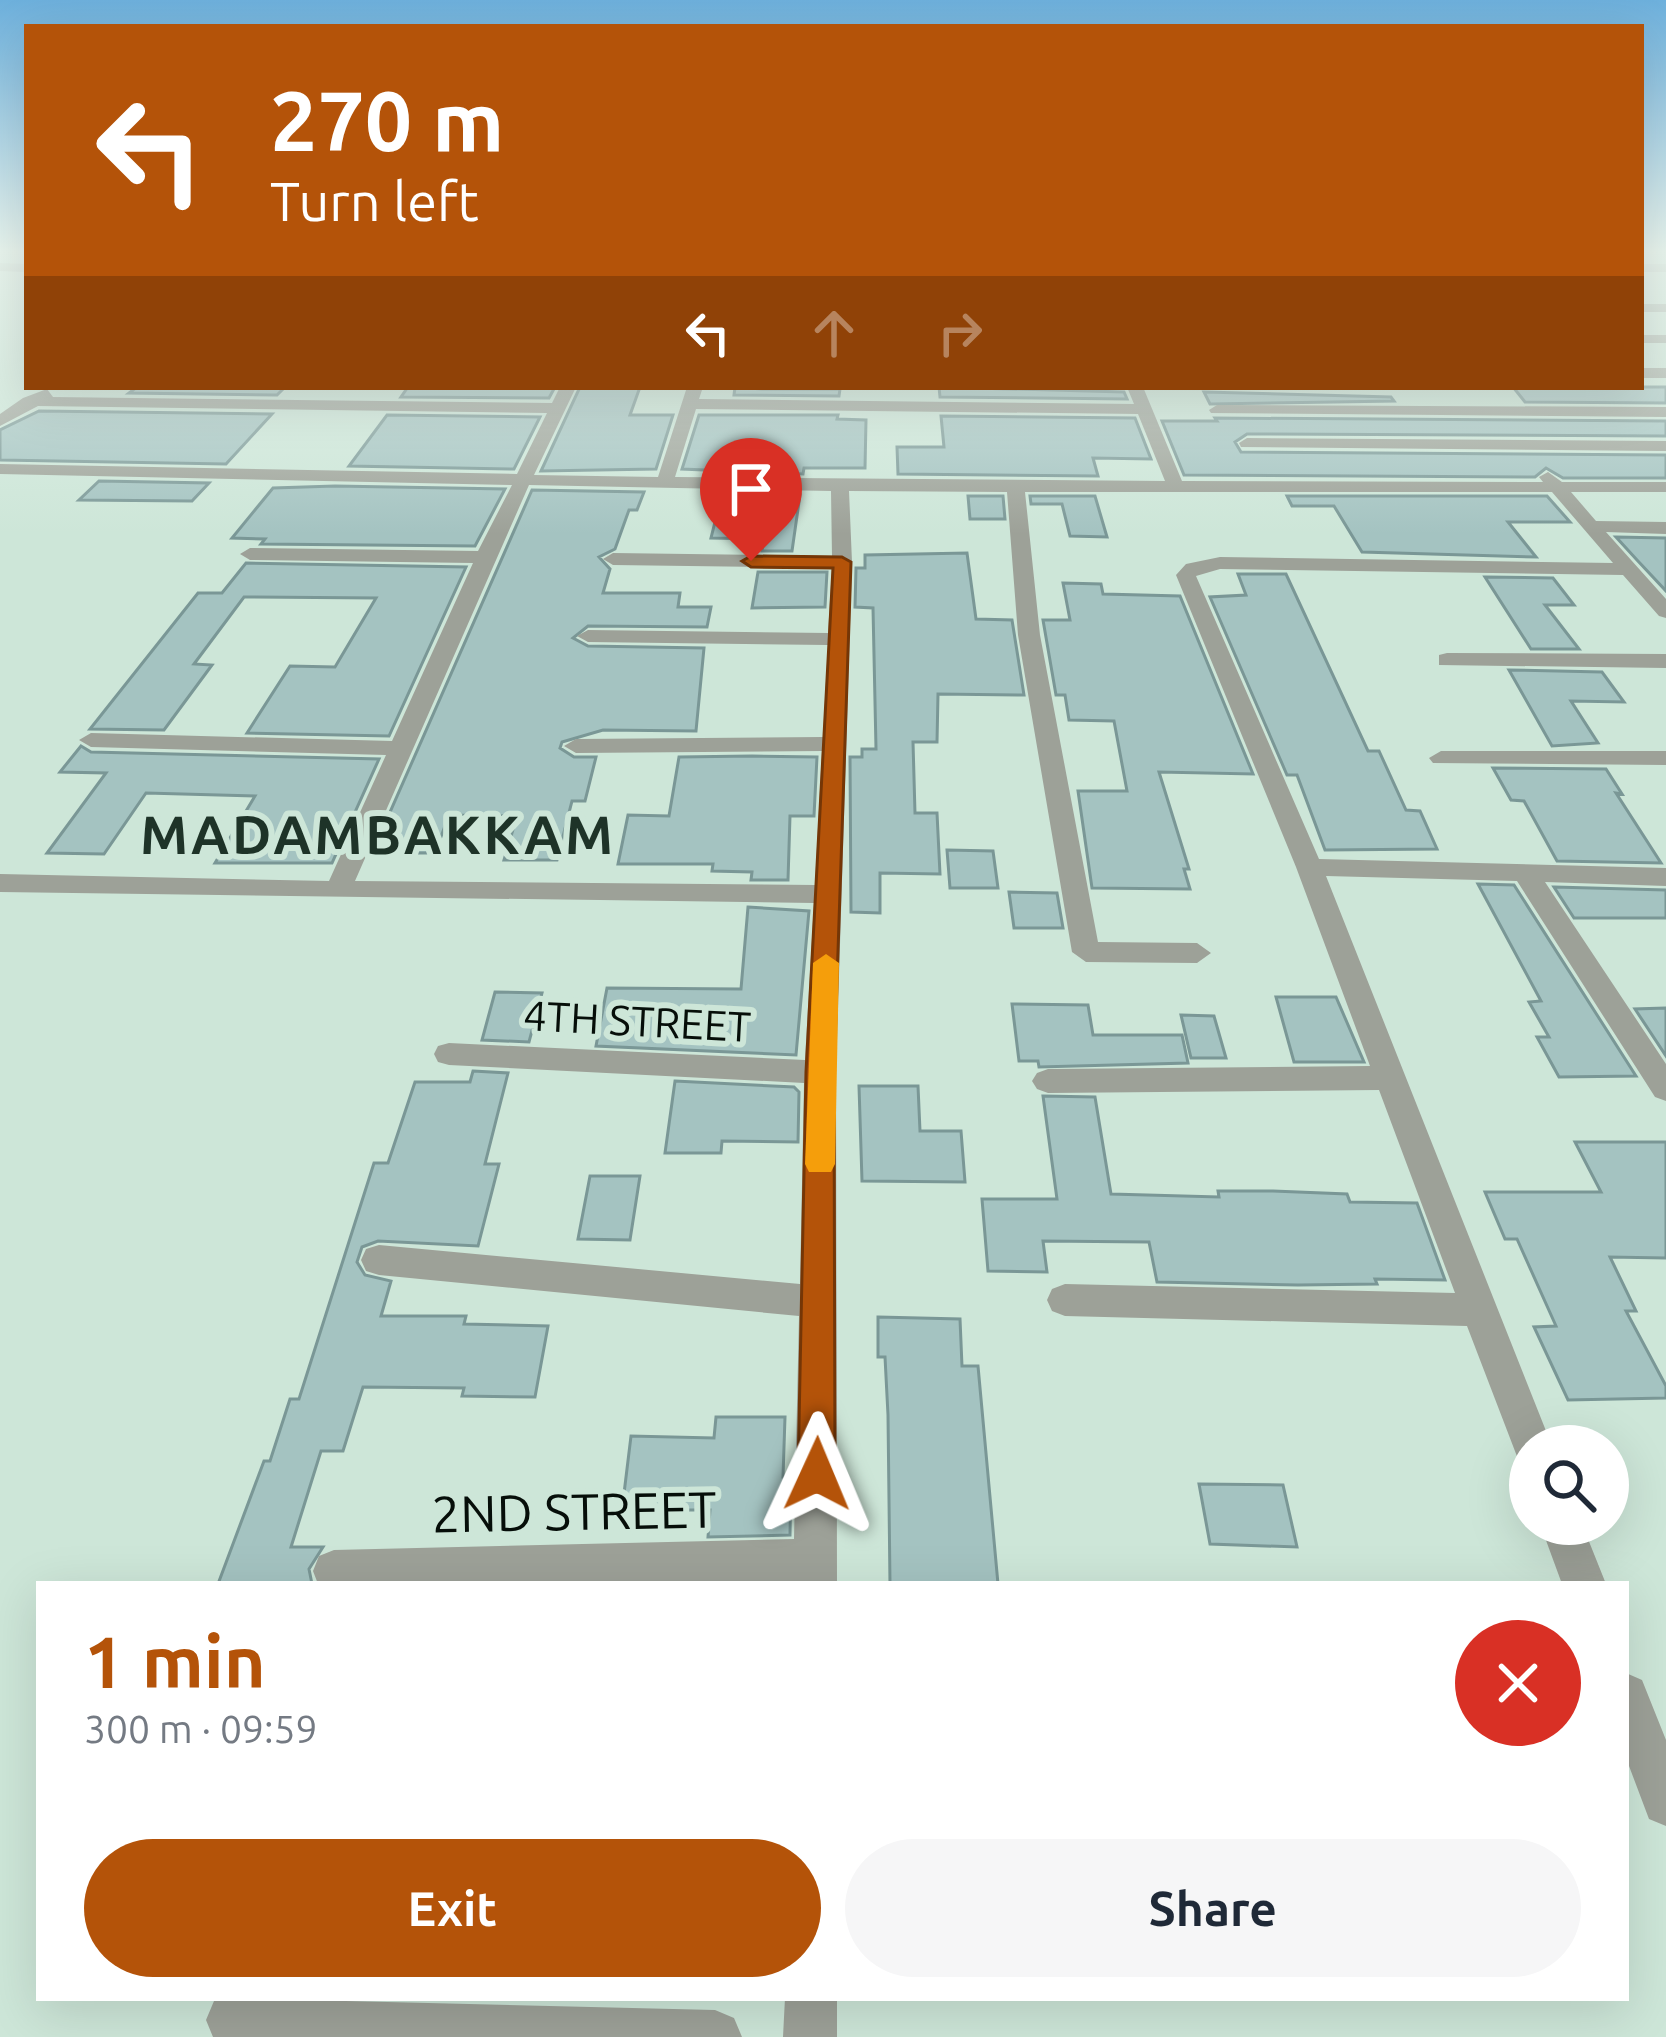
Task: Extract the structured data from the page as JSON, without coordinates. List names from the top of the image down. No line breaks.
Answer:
{"streets":{"street":["4TH STREET","2ND STREET"]},"districts":["MADAMBAKKAM"],"page":{"turn":["270 m","Turn left"],"heading":["1 min","300 m · 09:59"],"buttons":["Exit","Share"]}}
